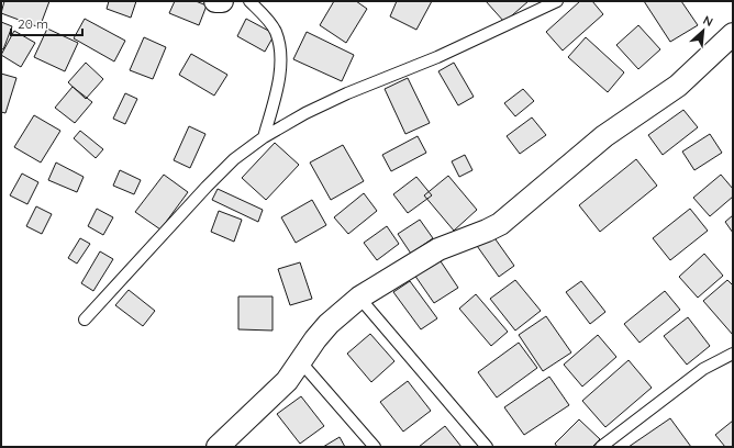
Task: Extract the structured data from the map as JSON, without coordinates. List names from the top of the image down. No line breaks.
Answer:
{"scale_bar":"20 m","north":"top right"}
